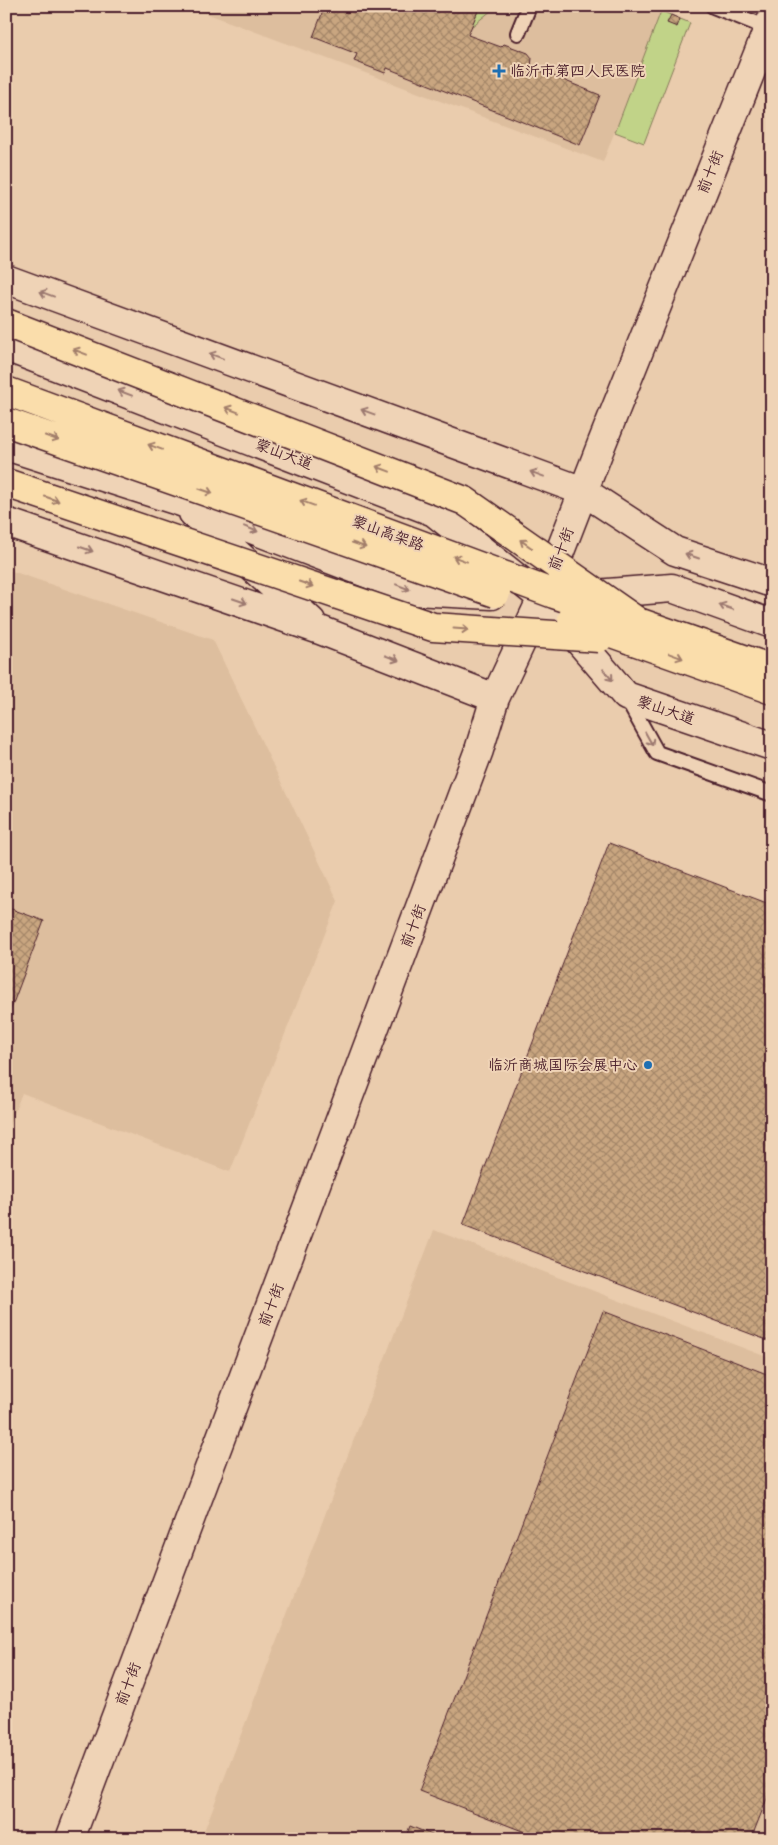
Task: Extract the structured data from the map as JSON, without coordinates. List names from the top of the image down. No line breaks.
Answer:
{"streets":{"highway":["蒙山高架路"],"main road":["前十街","蒙山大道"]},"crossings":[["前十街","蒙山大道"]],"places":{"health":["临沂市第四人民医院"],"other":["临沂商城国际会展中心"]}}
